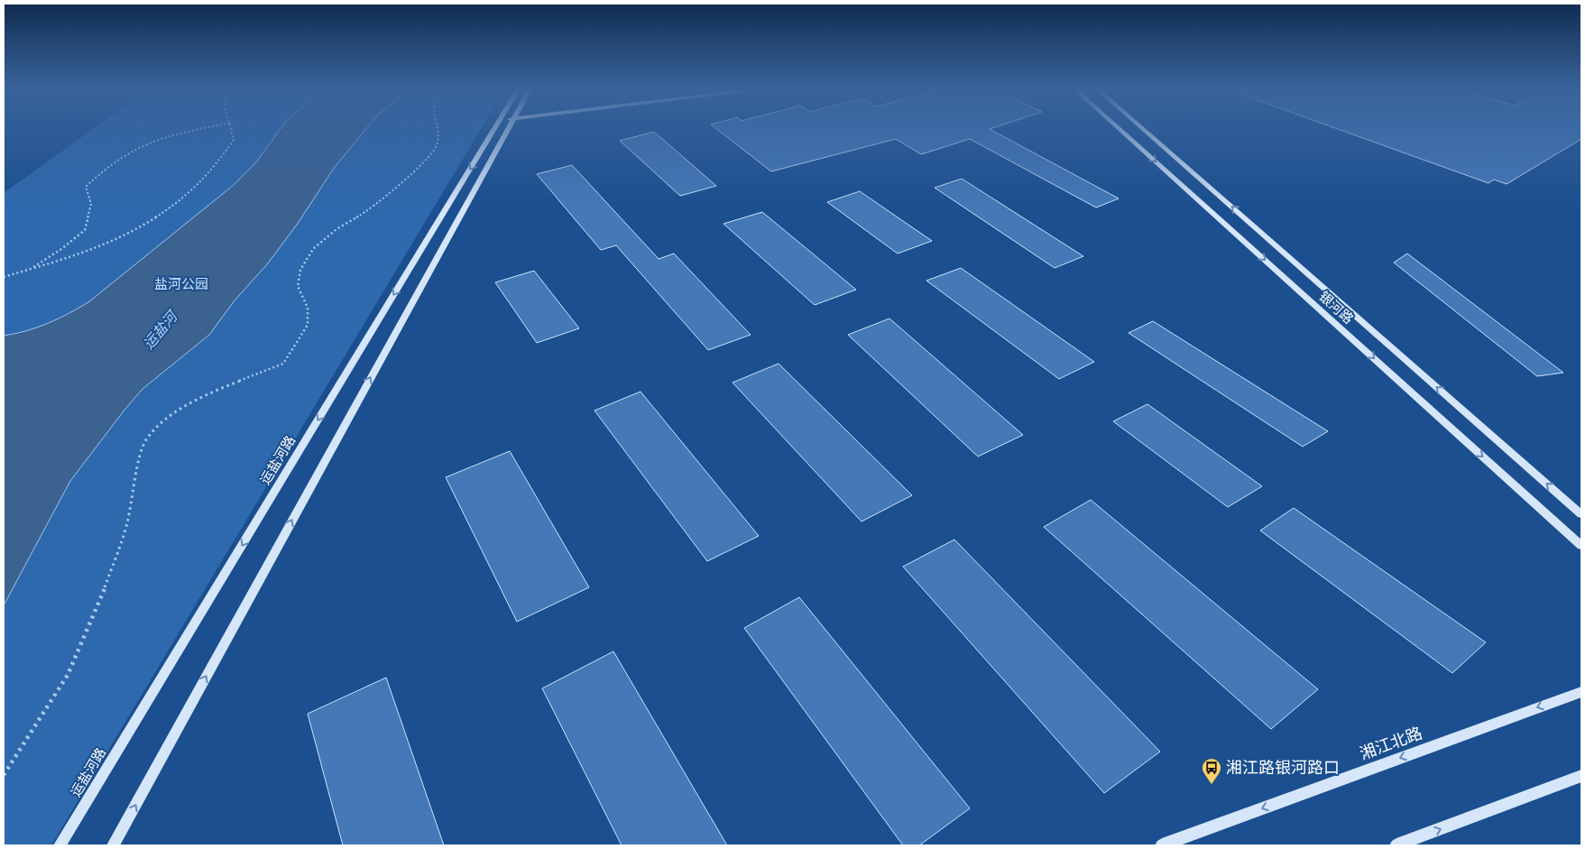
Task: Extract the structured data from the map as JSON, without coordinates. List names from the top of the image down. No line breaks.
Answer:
{"streets":{"main road":["银河路","运盐河路","湘江北路"]},"water":["运盐河"],"parks":["盐河公园"],"places":{"bus stop":["湘江路银河路口"]}}
